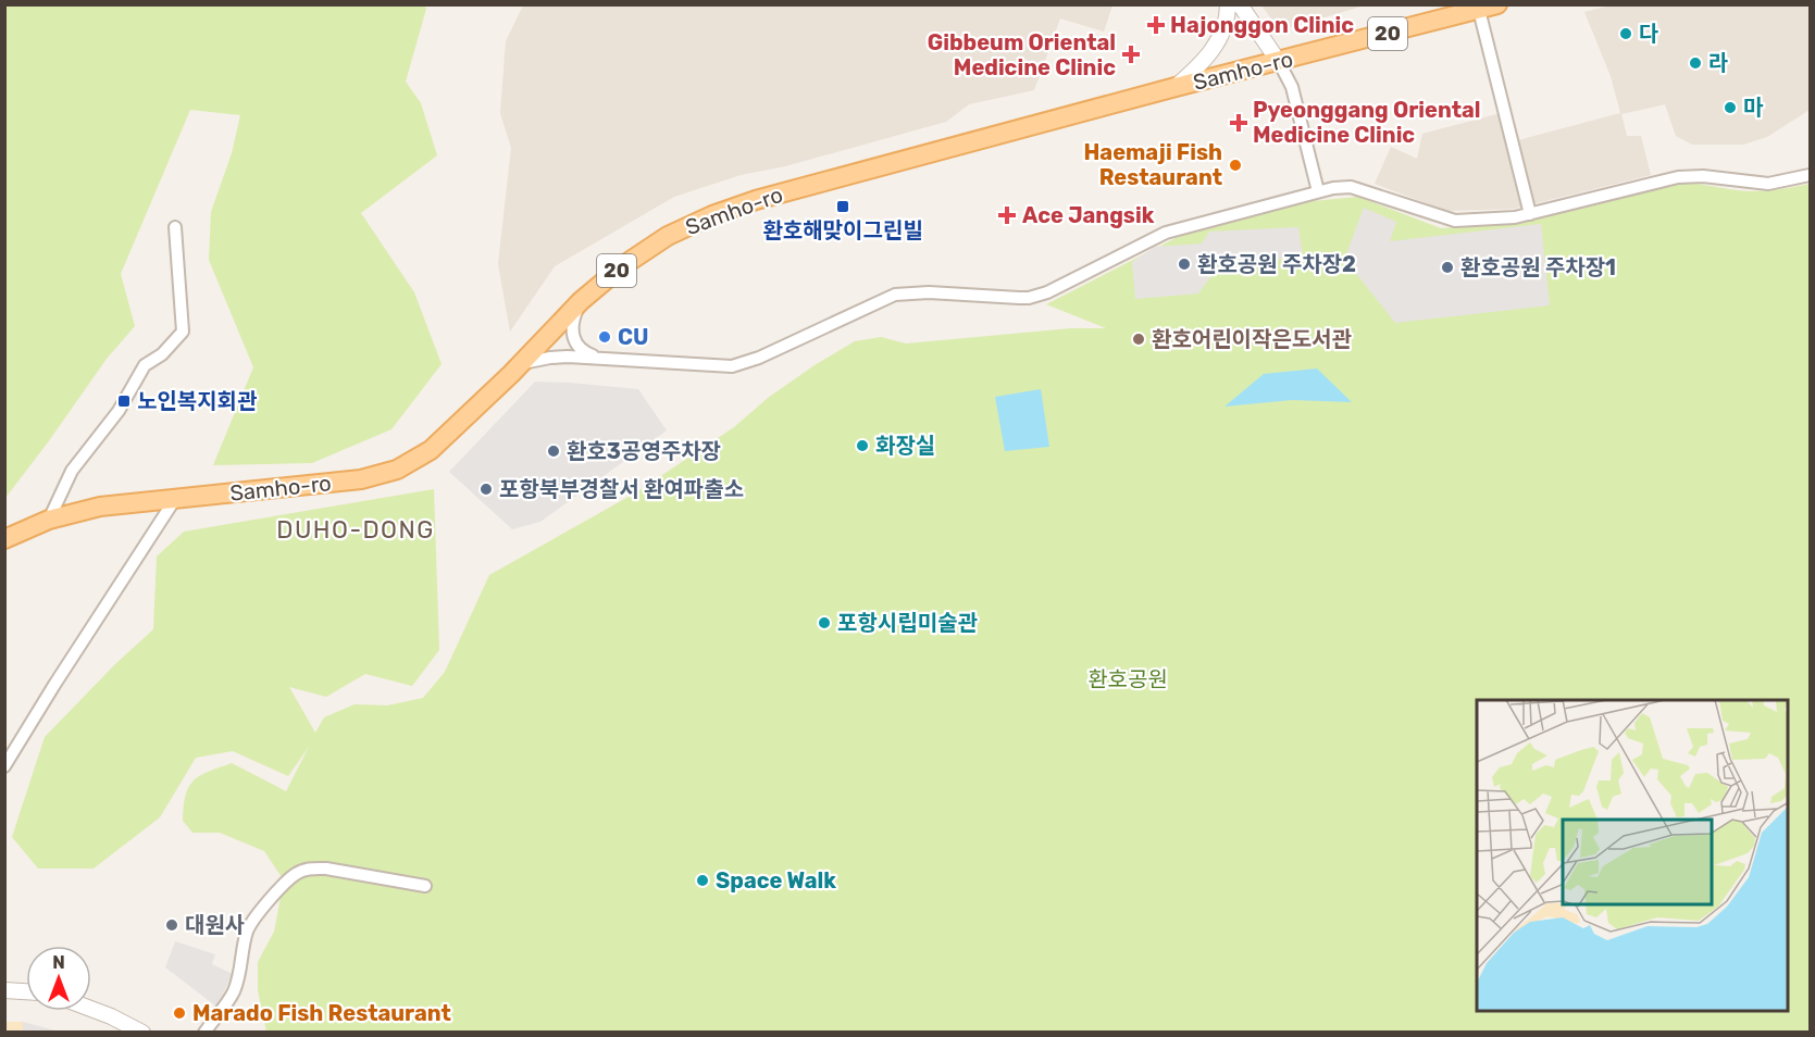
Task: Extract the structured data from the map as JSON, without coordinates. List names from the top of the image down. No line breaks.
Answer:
{"streets":{"main road":["20","Samho-ro"]},"districts":["DUHO-DONG"],"parks":["환호공원"],"places":{"health":["Hajonggon Clinic","Gibbeum Oriental Medicine Clinic","Pyeonggang Oriental Medicine Clinic","Ace Jangsik"],"other":["다","라","마","Haemaji Fish Restaurant","환호공원 주차장2","환호공원 주차장1","CU","환호어린이작은도서관","화장실","환호3공영주차장","포항북부경찰서 환여파출소","포항시립미술관","Space Walk","대원사","Marado Fish Restaurant"],"transit":["환호해맞이그린빌","노인복지회관"]},"north":"top"}
